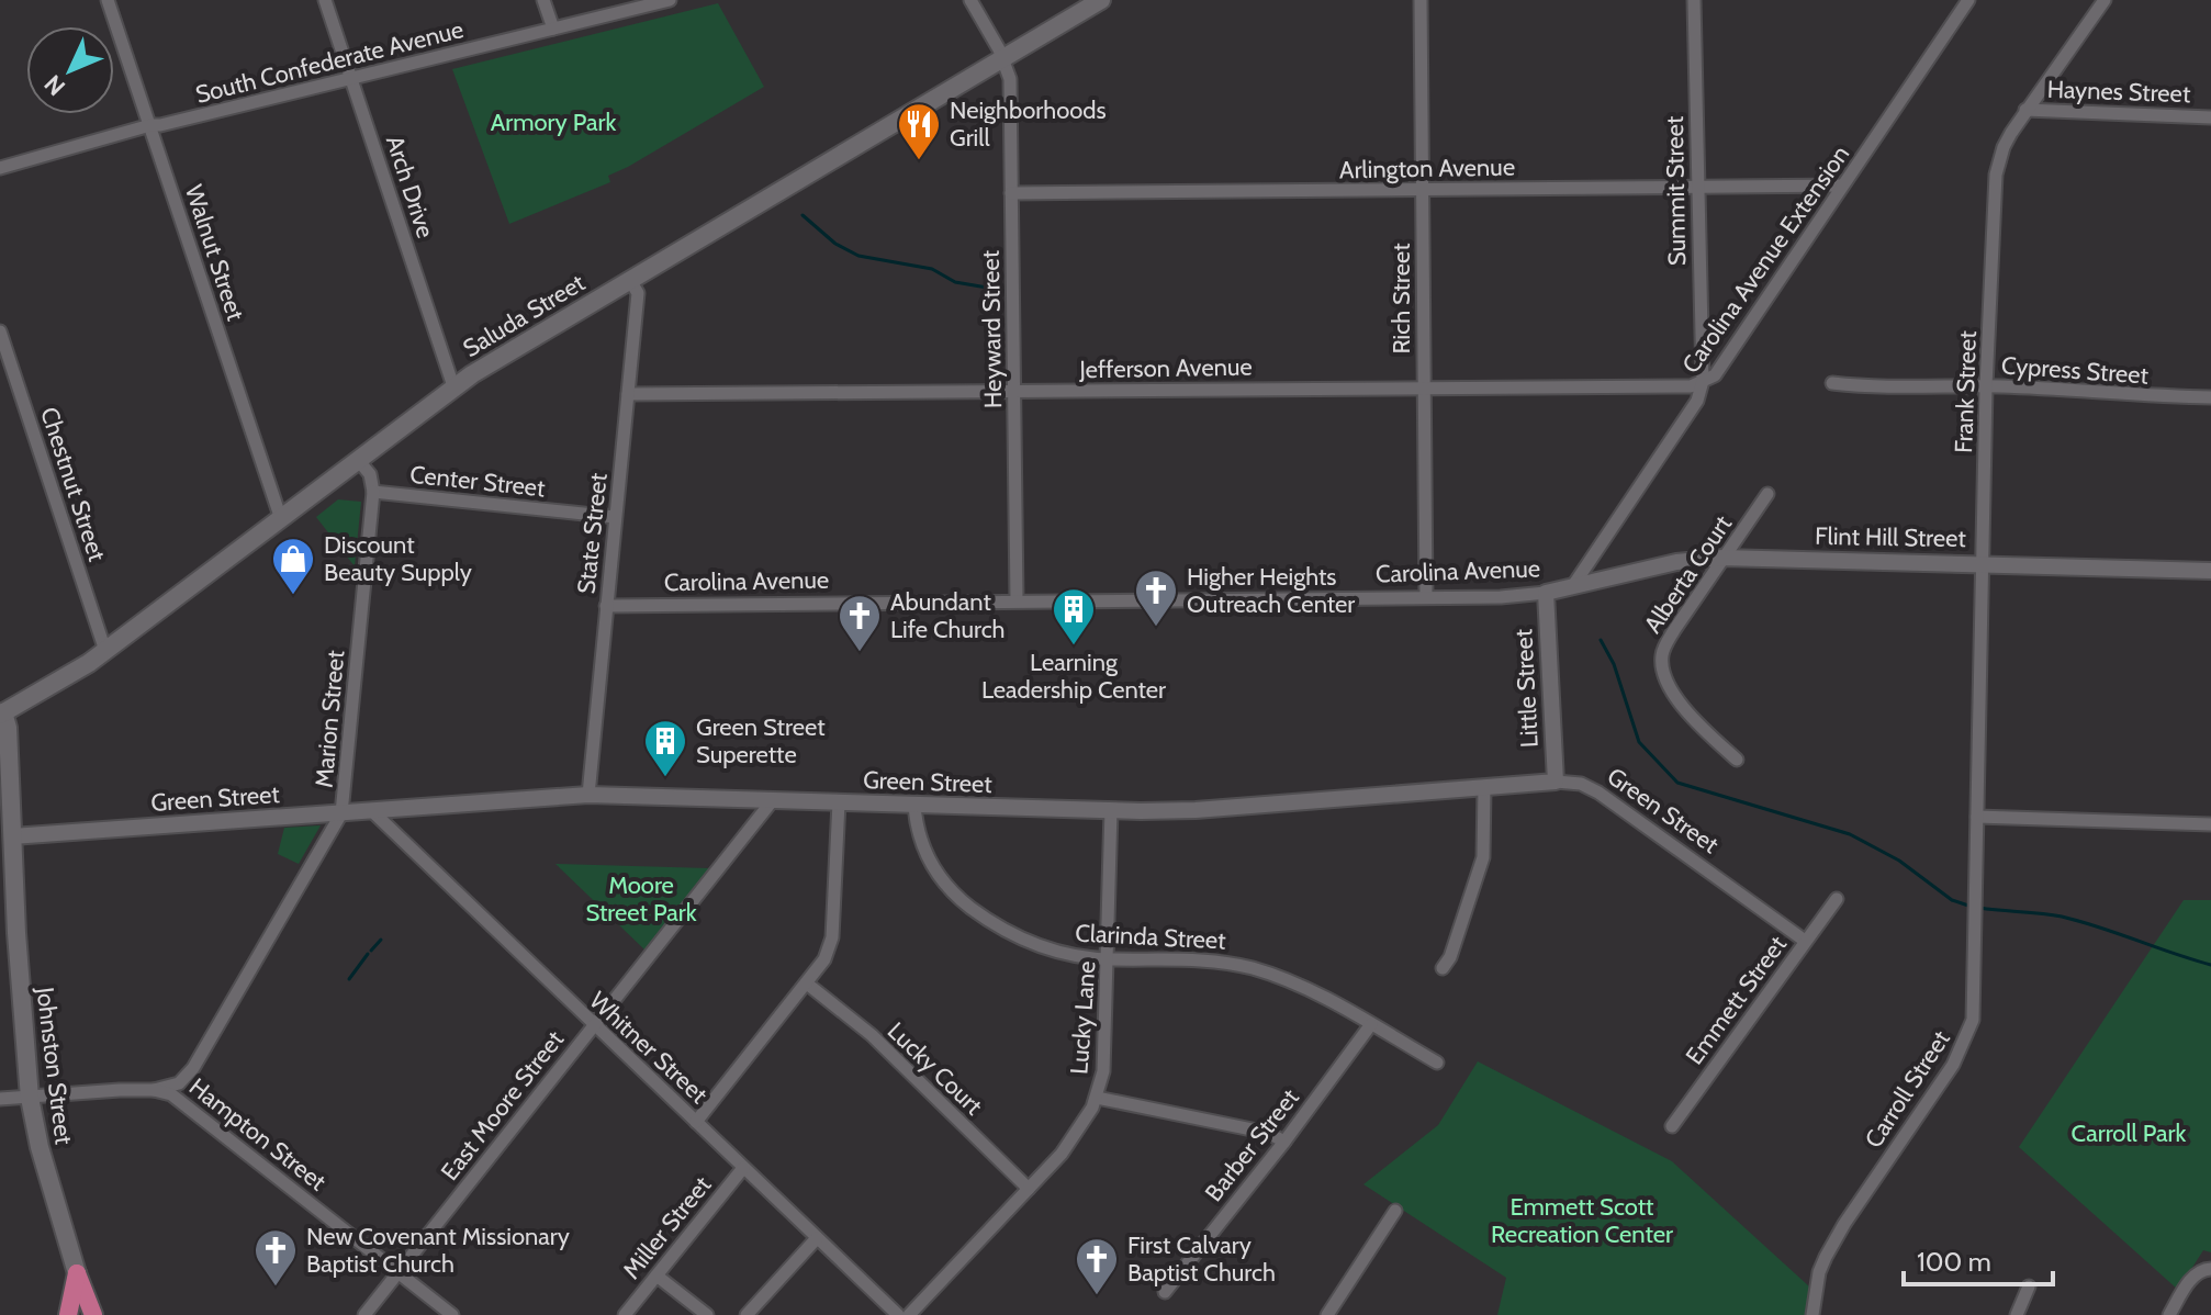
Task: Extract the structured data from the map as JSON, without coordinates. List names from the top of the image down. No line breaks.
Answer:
{"streets":{"main road":["Saluda Street","Johnston Street"],"street":["South Confederate Avenue","Haynes Street","Arlington Avenue","Arch Drive","Summit Street","Walnut Street","Carolina Avenue Extension","Rich Street","Heyward Street","Jefferson Avenue","Cypress Street","Frank Street","Center Street","Chestnut Street","State Street","Flint Hill Street","Carolina Avenue","Alberta Court","Little Street","Marion Street","Green Street","Clarinda Street","Emmett Street","Lucky Lane","Whitner Street","Lucky Court","Carroll Street","East Moore Street","Hampton Street","Barber Street","Miller Street"]},"crossings":[["South Confederate Avenue","Arch Drive"],["South Confederate Avenue","Walnut Street"],["Haynes Street","Frank Street"],["Arlington Avenue","Summit Street"],["Arlington Avenue","Carolina Avenue Extension"],["Arlington Avenue","Rich Street"],["Arlington Avenue","Heyward Street"],["Arch Drive","Saluda Street"],["Summit Street","Carolina Avenue Extension"],["Summit Street","Jefferson Avenue"],["Walnut Street","Saluda Street"],["Carolina Avenue Extension","Jefferson Avenue"],["Carolina Avenue Extension","Flint Hill Street"],["Carolina Avenue Extension","Carolina Avenue"],["Rich Street","Jefferson Avenue"],["Rich Street","Carolina Avenue"],["Saluda Street","Heyward Street"],["Saluda Street","Center Street"],["Saluda Street","Chestnut Street"],["Saluda Street","State Street"],["Saluda Street","Johnston Street"],["Heyward Street","Jefferson Avenue"],["Heyward Street","Carolina Avenue"],["Jefferson Avenue","State Street"],["Cypress Street","Frank Street"],["Frank Street","Flint Hill Street"],["Frank Street","Carroll Street"],["Center Street","State Street"],["Center Street","Marion Street"],["State Street","Carolina Avenue"],["State Street","Green Street"],["Flint Hill Street","Carolina Avenue"],["Flint Hill Street","Alberta Court"],["Carolina Avenue","Little Street"],["Little Street","Green Street"],["Marion Street","Green Street"],["Marion Street","Hampton Street"],["Green Street","Clarinda Street"],["Green Street","Emmett Street"],["Green Street","Lucky Lane"],["Green Street","Whitner Street"],["Green Street","Johnston Street"],["Green Street","East Moore Street"],["Clarinda Street","Lucky Lane"],["Clarinda Street","Barber Street"],["Lucky Lane","Lucky Court"],["Whitner Street","East Moore Street"],["Whitner Street","Miller Street"],["Johnston Street","Hampton Street"],["East Moore Street","Hampton Street"]],"parks":["Armory Park","Moore Street Park","Carroll Park","Emmett Scott Recreation Center"],"places":{"restaurant":["Neighborhoods Grill"],"shop":["Discount Beauty Supply"],"church":["Higher Heights Outreach Center","Abundant Life Church","New Covenant Missionary Baptist Church","First Calvary Baptist Church"],"building":["Learning Leadership Center","Green Street Superette"]},"scale_bar":"100 m","north":"bottom left"}
